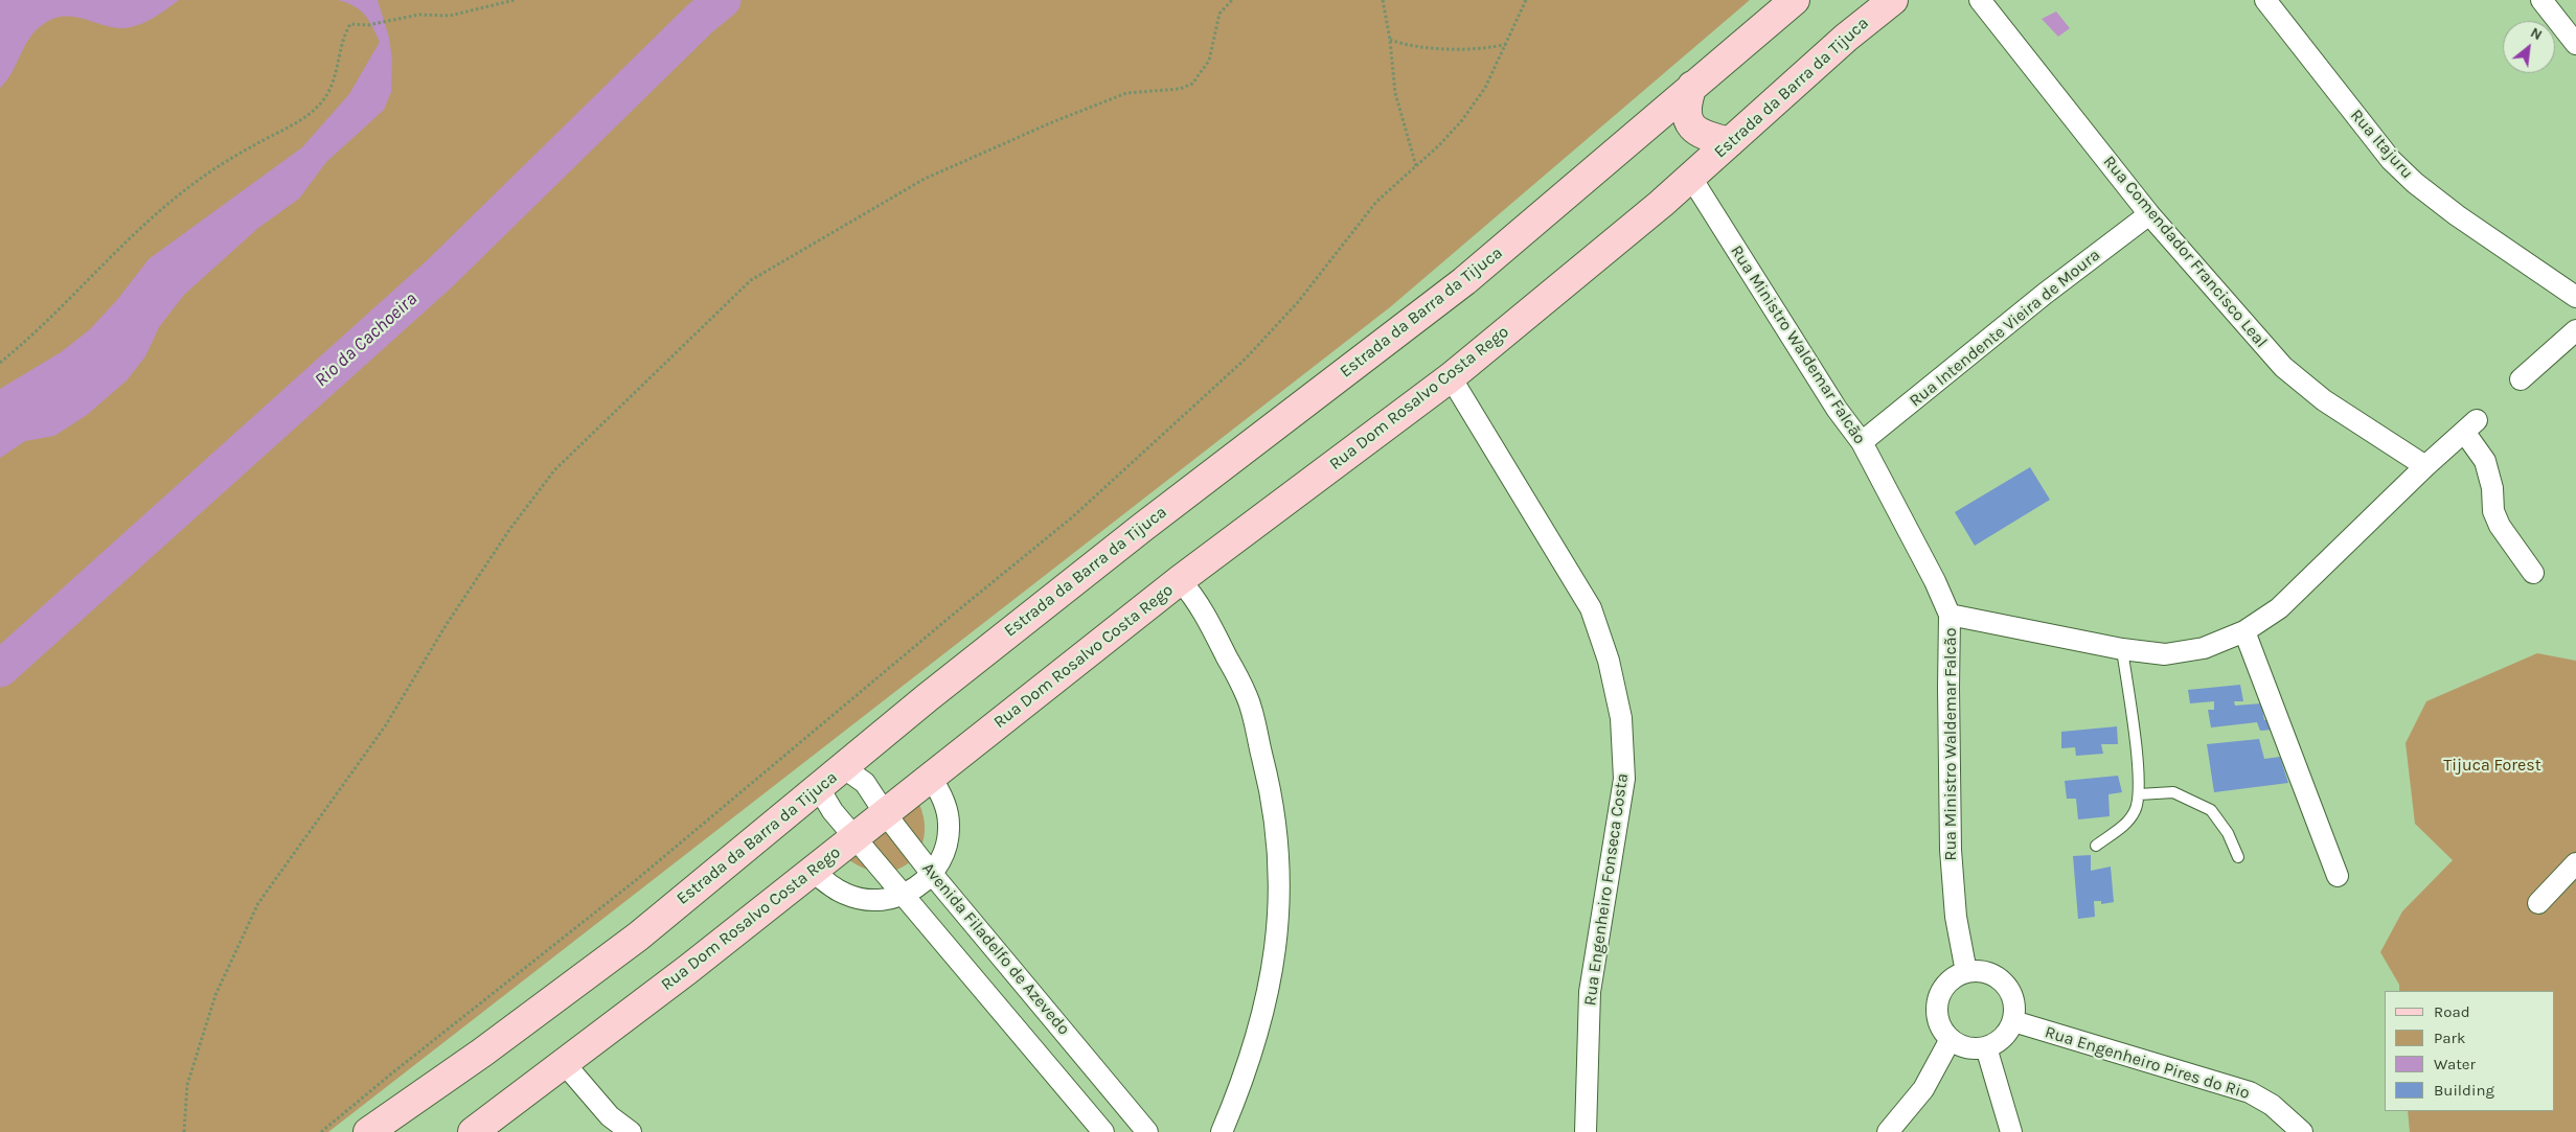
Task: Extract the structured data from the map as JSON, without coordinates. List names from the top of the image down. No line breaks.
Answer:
{"streets":{"main road":["Estrada da Barra da Tijuca","Rua Dom Rosalvo Costa Rego"],"street":["Rua Itajuru","Rua Comendador Francisco Leal","Rua Intendente Vieira de Moura","Rua Ministro Waldemar Falcão","Rua Engenheiro Fonseca Costa","Avenida Filadelfo de Azevedo","Rua Engenheiro Pires do Rio"]},"crossings":[["Estrada da Barra da Tijuca","Rua Ministro Waldemar Falcão"],["Estrada da Barra da Tijuca","Rua Dom Rosalvo Costa Rego"],["Estrada da Barra da Tijuca","Avenida Filadelfo de Azevedo"],["Rua Comendador Francisco Leal","Rua Intendente Vieira de Moura"],["Rua Intendente Vieira de Moura","Rua Ministro Waldemar Falcão"],["Rua Ministro Waldemar Falcão","Rua Dom Rosalvo Costa Rego"],["Rua Ministro Waldemar Falcão","Rua Engenheiro Pires do Rio"],["Rua Dom Rosalvo Costa Rego","Rua Engenheiro Fonseca Costa"],["Rua Dom Rosalvo Costa Rego","Avenida Filadelfo de Azevedo"]],"water":["Rio da Cachoeira"],"parks":["Tijuca Forest"],"legend":["Road","Park","Water","Building"],"north":"top right"}
